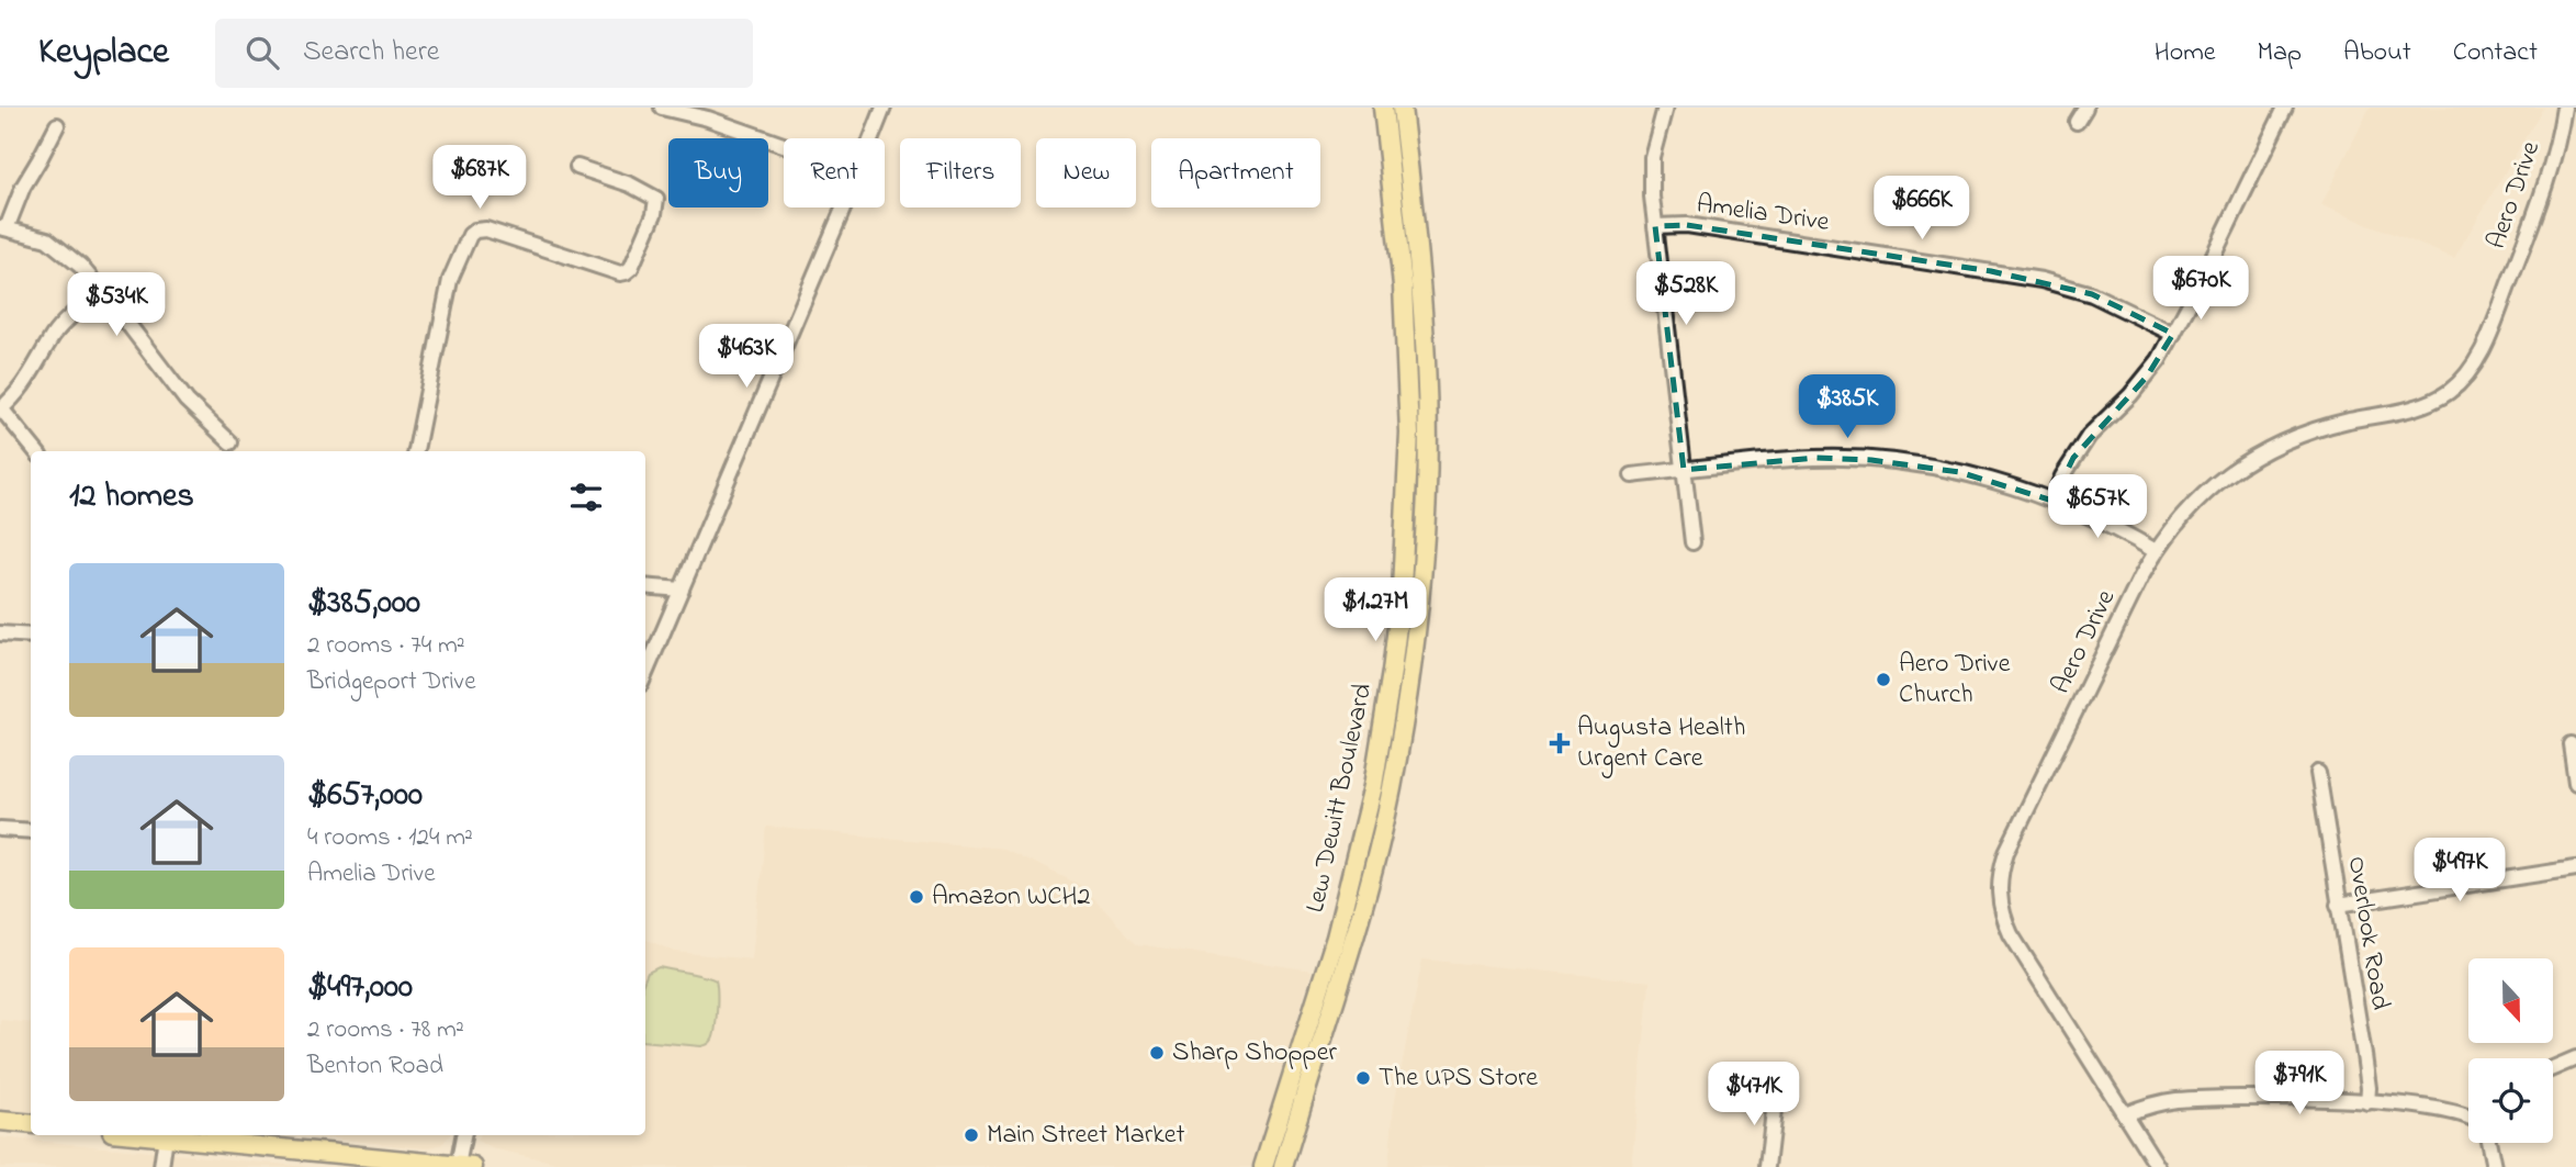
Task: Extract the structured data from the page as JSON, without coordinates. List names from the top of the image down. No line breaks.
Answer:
{"streets":{"main road":["Lew Dewitt Boulevard"],"street":["Aero Drive","Amelia Drive","Overlook Road"]},"places":{"other":["Aero Drive Church","Amazon WCH2","Sharp Shopper","The UPS Store","Main Street Market"],"health":["Augusta Health Urgent Care"]},"north":"bottom","page":{"header":"Keyplace","search":"Search here","nav":["Home","Map","About","Contact"],"chip":["Buy","Rent","Filters","New","Apartment"],"price":["$687K","$666K","$670K","$528K","$534K","$463K","$385K","$657K","$1.27M","$497K","$791K","$471K"],"heading":"12 homes","list":[{"name":"$385,000","note":"2 rooms · 74 m² · Bridgeport Drive"},{"name":"$657,000","note":"4 rooms · 124 m² · Amelia Drive"},{"name":"$497,000","note":"2 rooms · 78 m² · Benton Road"}]}}
